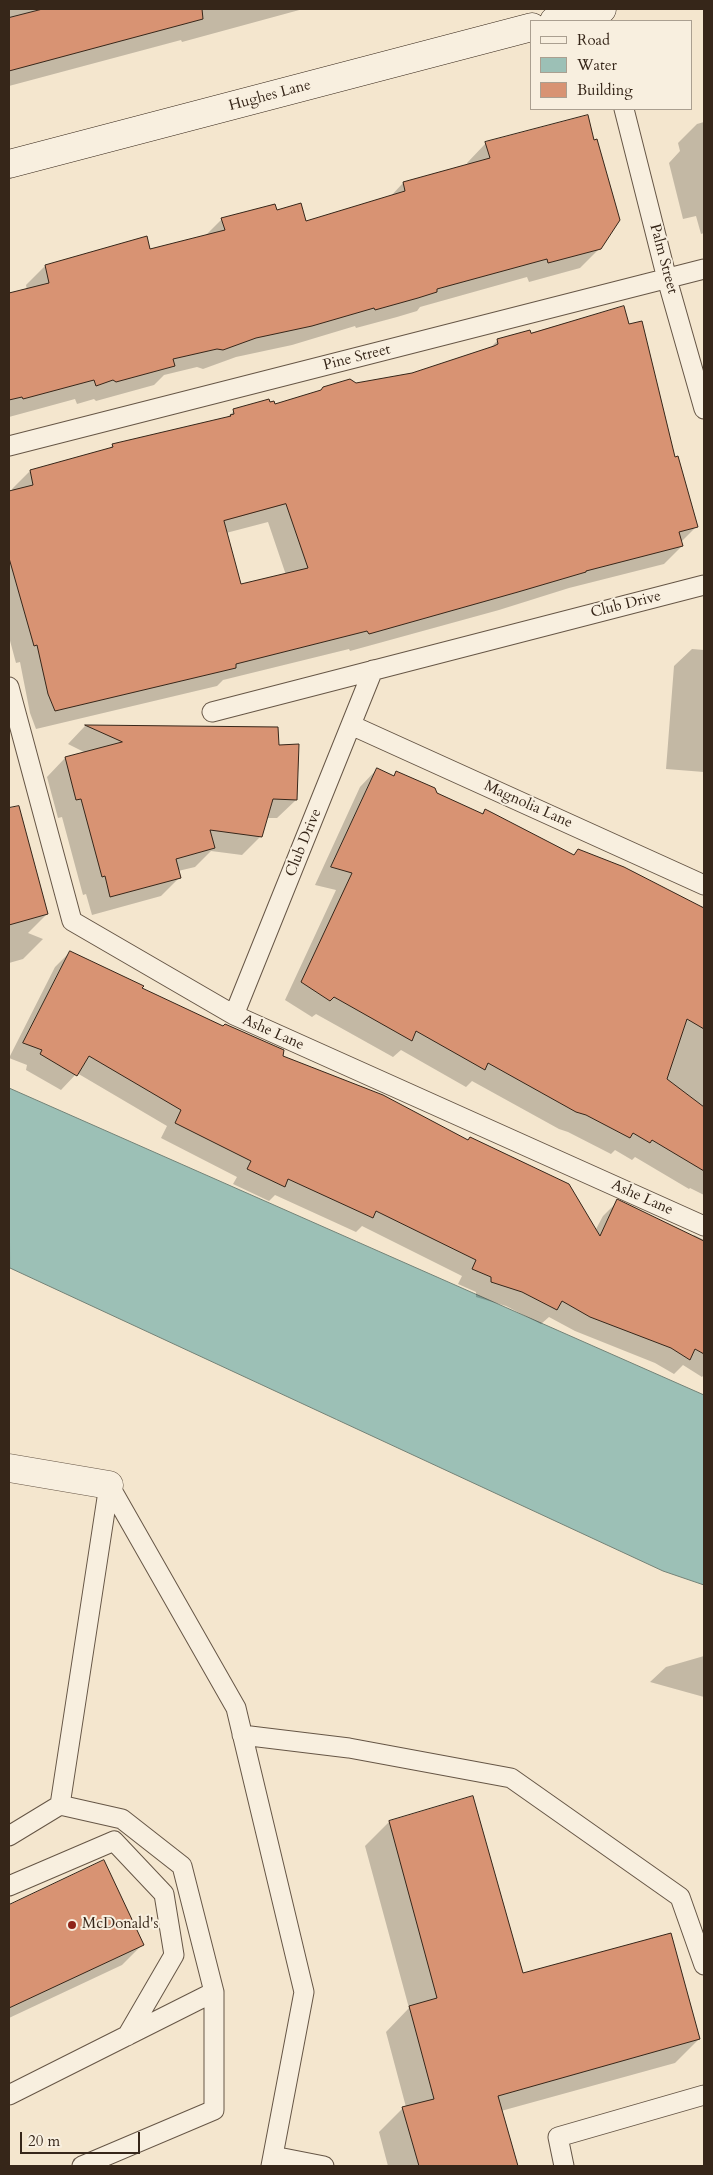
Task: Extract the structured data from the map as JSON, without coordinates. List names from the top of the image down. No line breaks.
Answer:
{"streets":{"street":["Hughes Lane"],"lane":["Palm Street","Pine Street","Club Drive","Magnolia Lane","Ashe Lane"]},"crossings":[["Palm Street","Pine Street"],["Club Drive","Magnolia Lane"],["Club Drive","Ashe Lane"]],"places":["McDonald's"],"legend":["Road","Water","Building"],"scale_bar":"20 m"}
